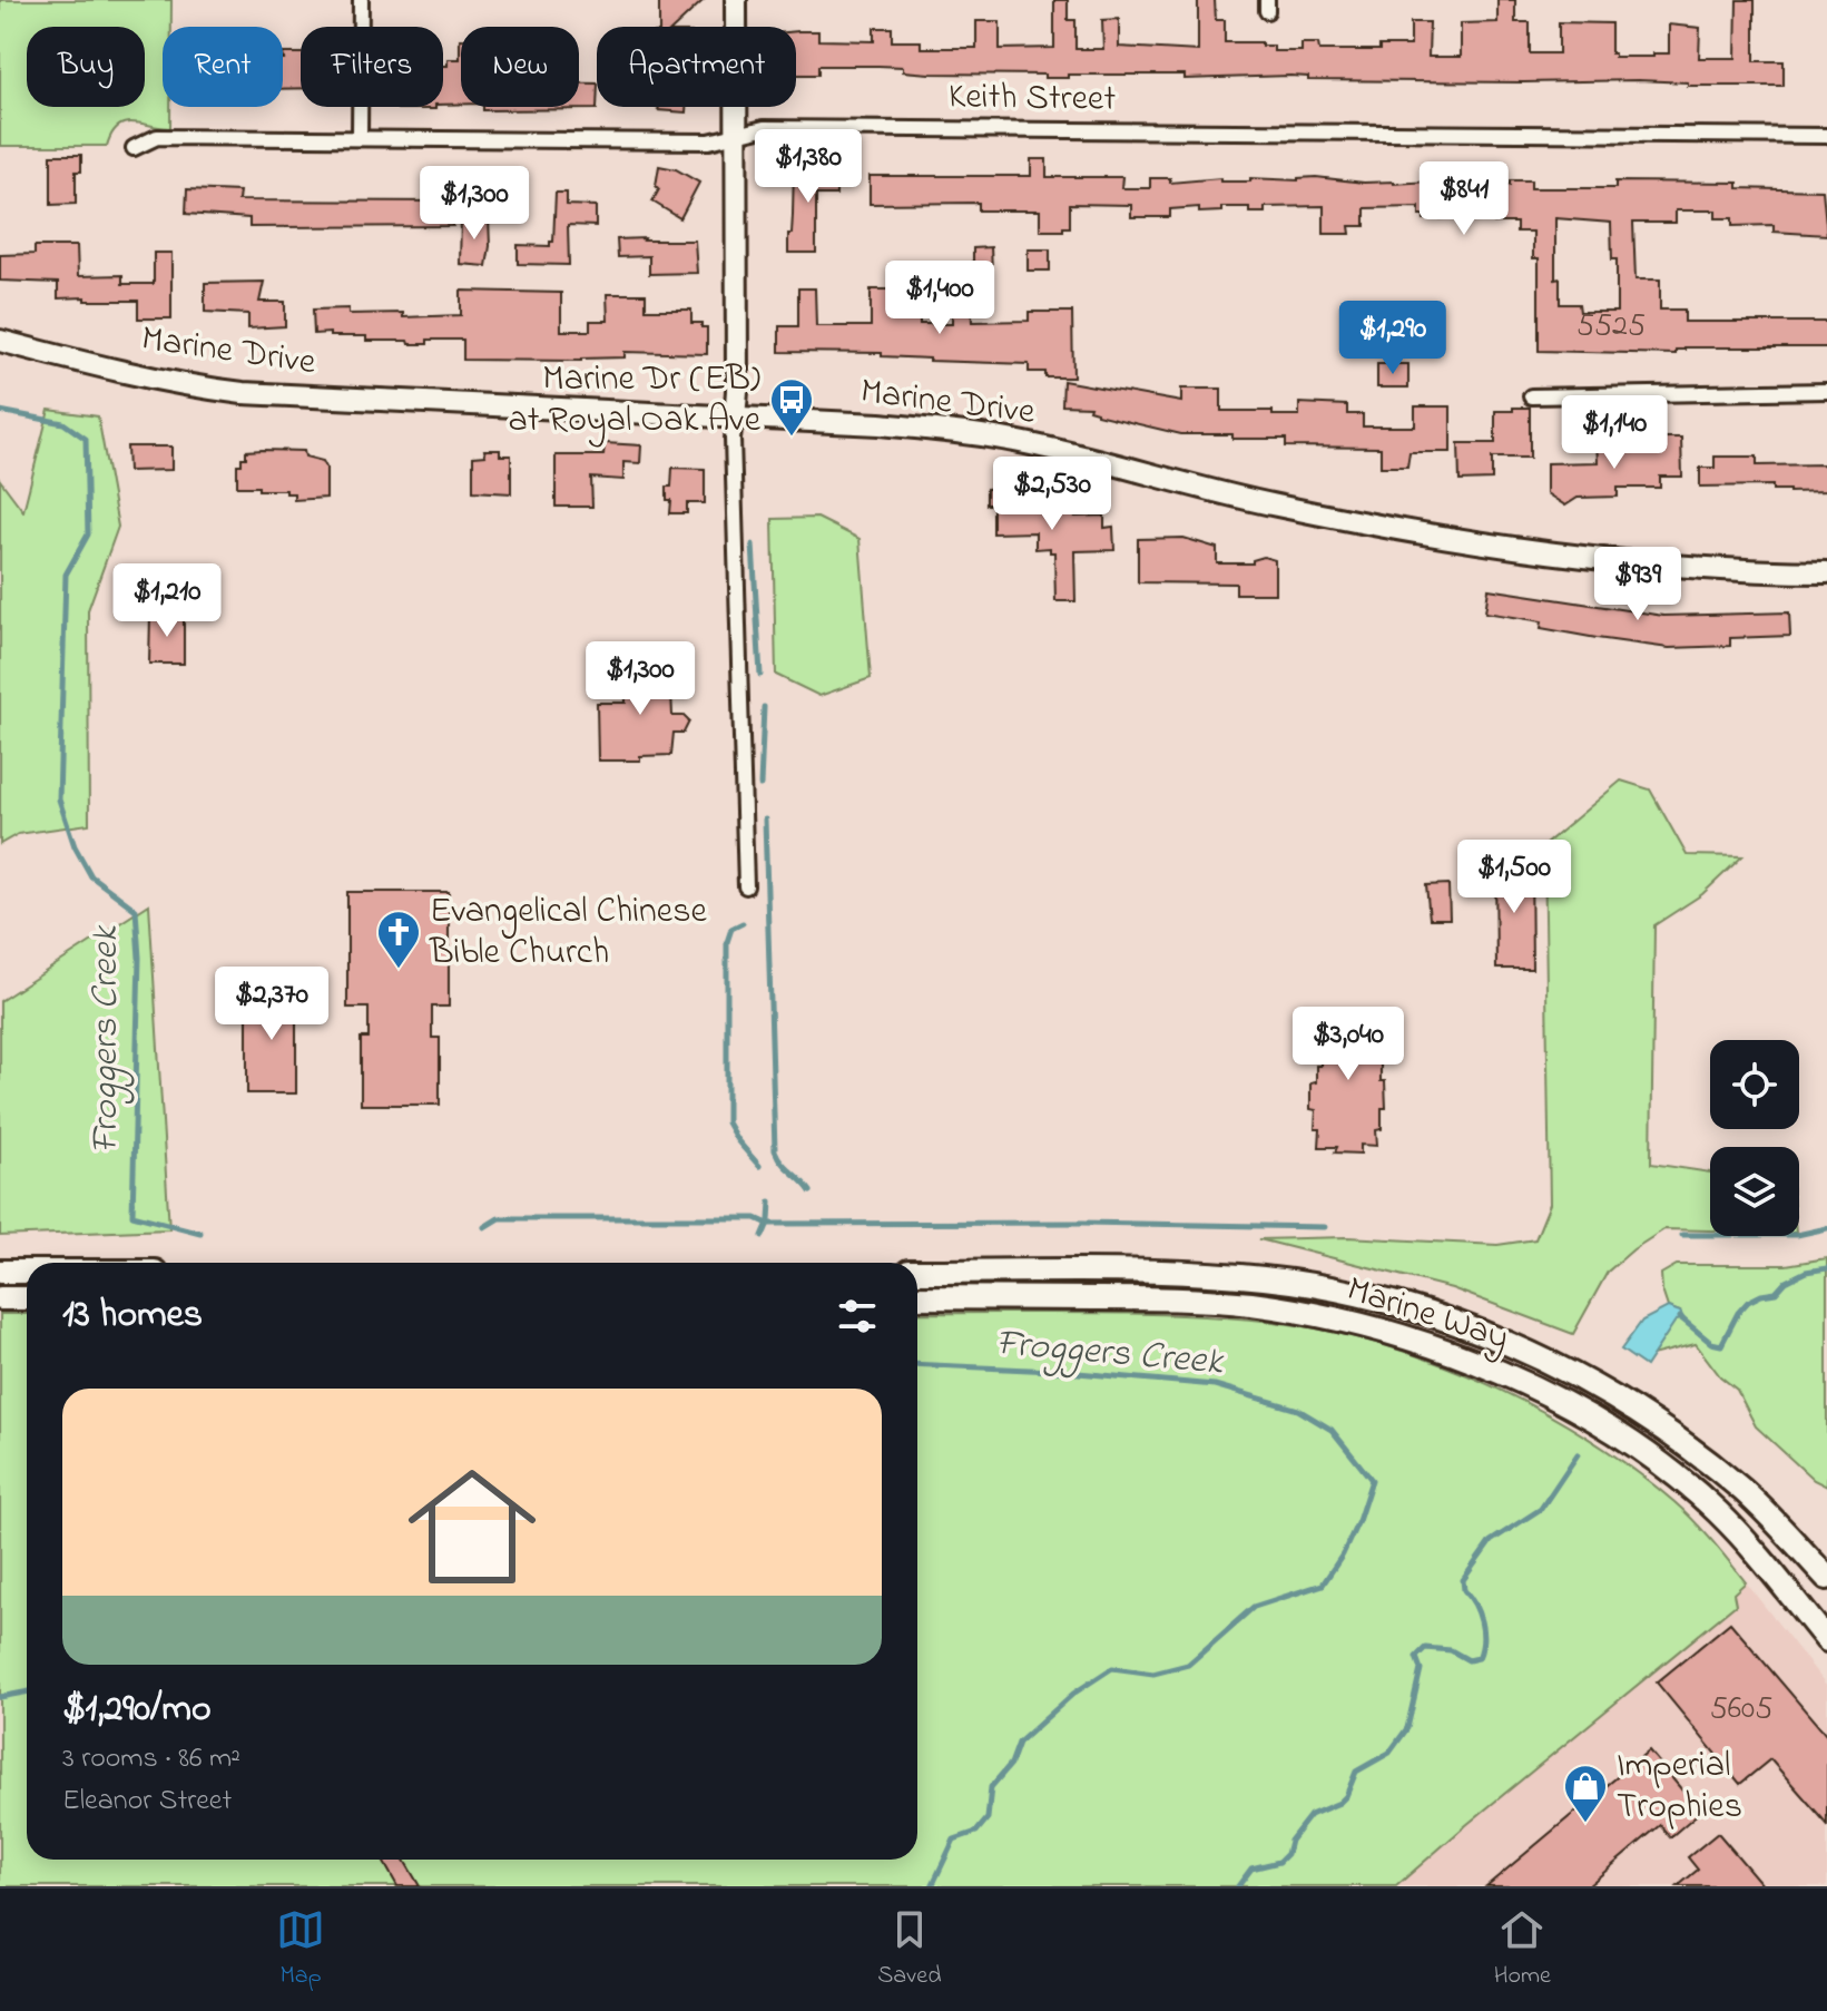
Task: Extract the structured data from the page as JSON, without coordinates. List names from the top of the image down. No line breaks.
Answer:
{"streets":{"main road":["Marine Way"],"street":["Keith Street","Marine Drive"]},"water":["Froggers Creek"],"places":{"bus stop":["Marine Dr (EB) at Royal Oak Ave"],"church":["Evangelical Chinese Bible Church"],"shop":["Imperial Trophies"]},"house_numbers":["5525","5605"],"page":{"chip":["Buy","Rent","Filters","New","Apartment"],"price":["$1,380","$841","$1,300","$1,400","$1,290","$1,140","$2,530","$939","$1,210","$1,300","$1,500","$2,370","$3,040"],"heading":"13 homes","list":[{"name":"$1,290/mo","note":"3 rooms · 86 m² · Eleanor Street"}],"tabs":["Map","Saved","Home"]}}
